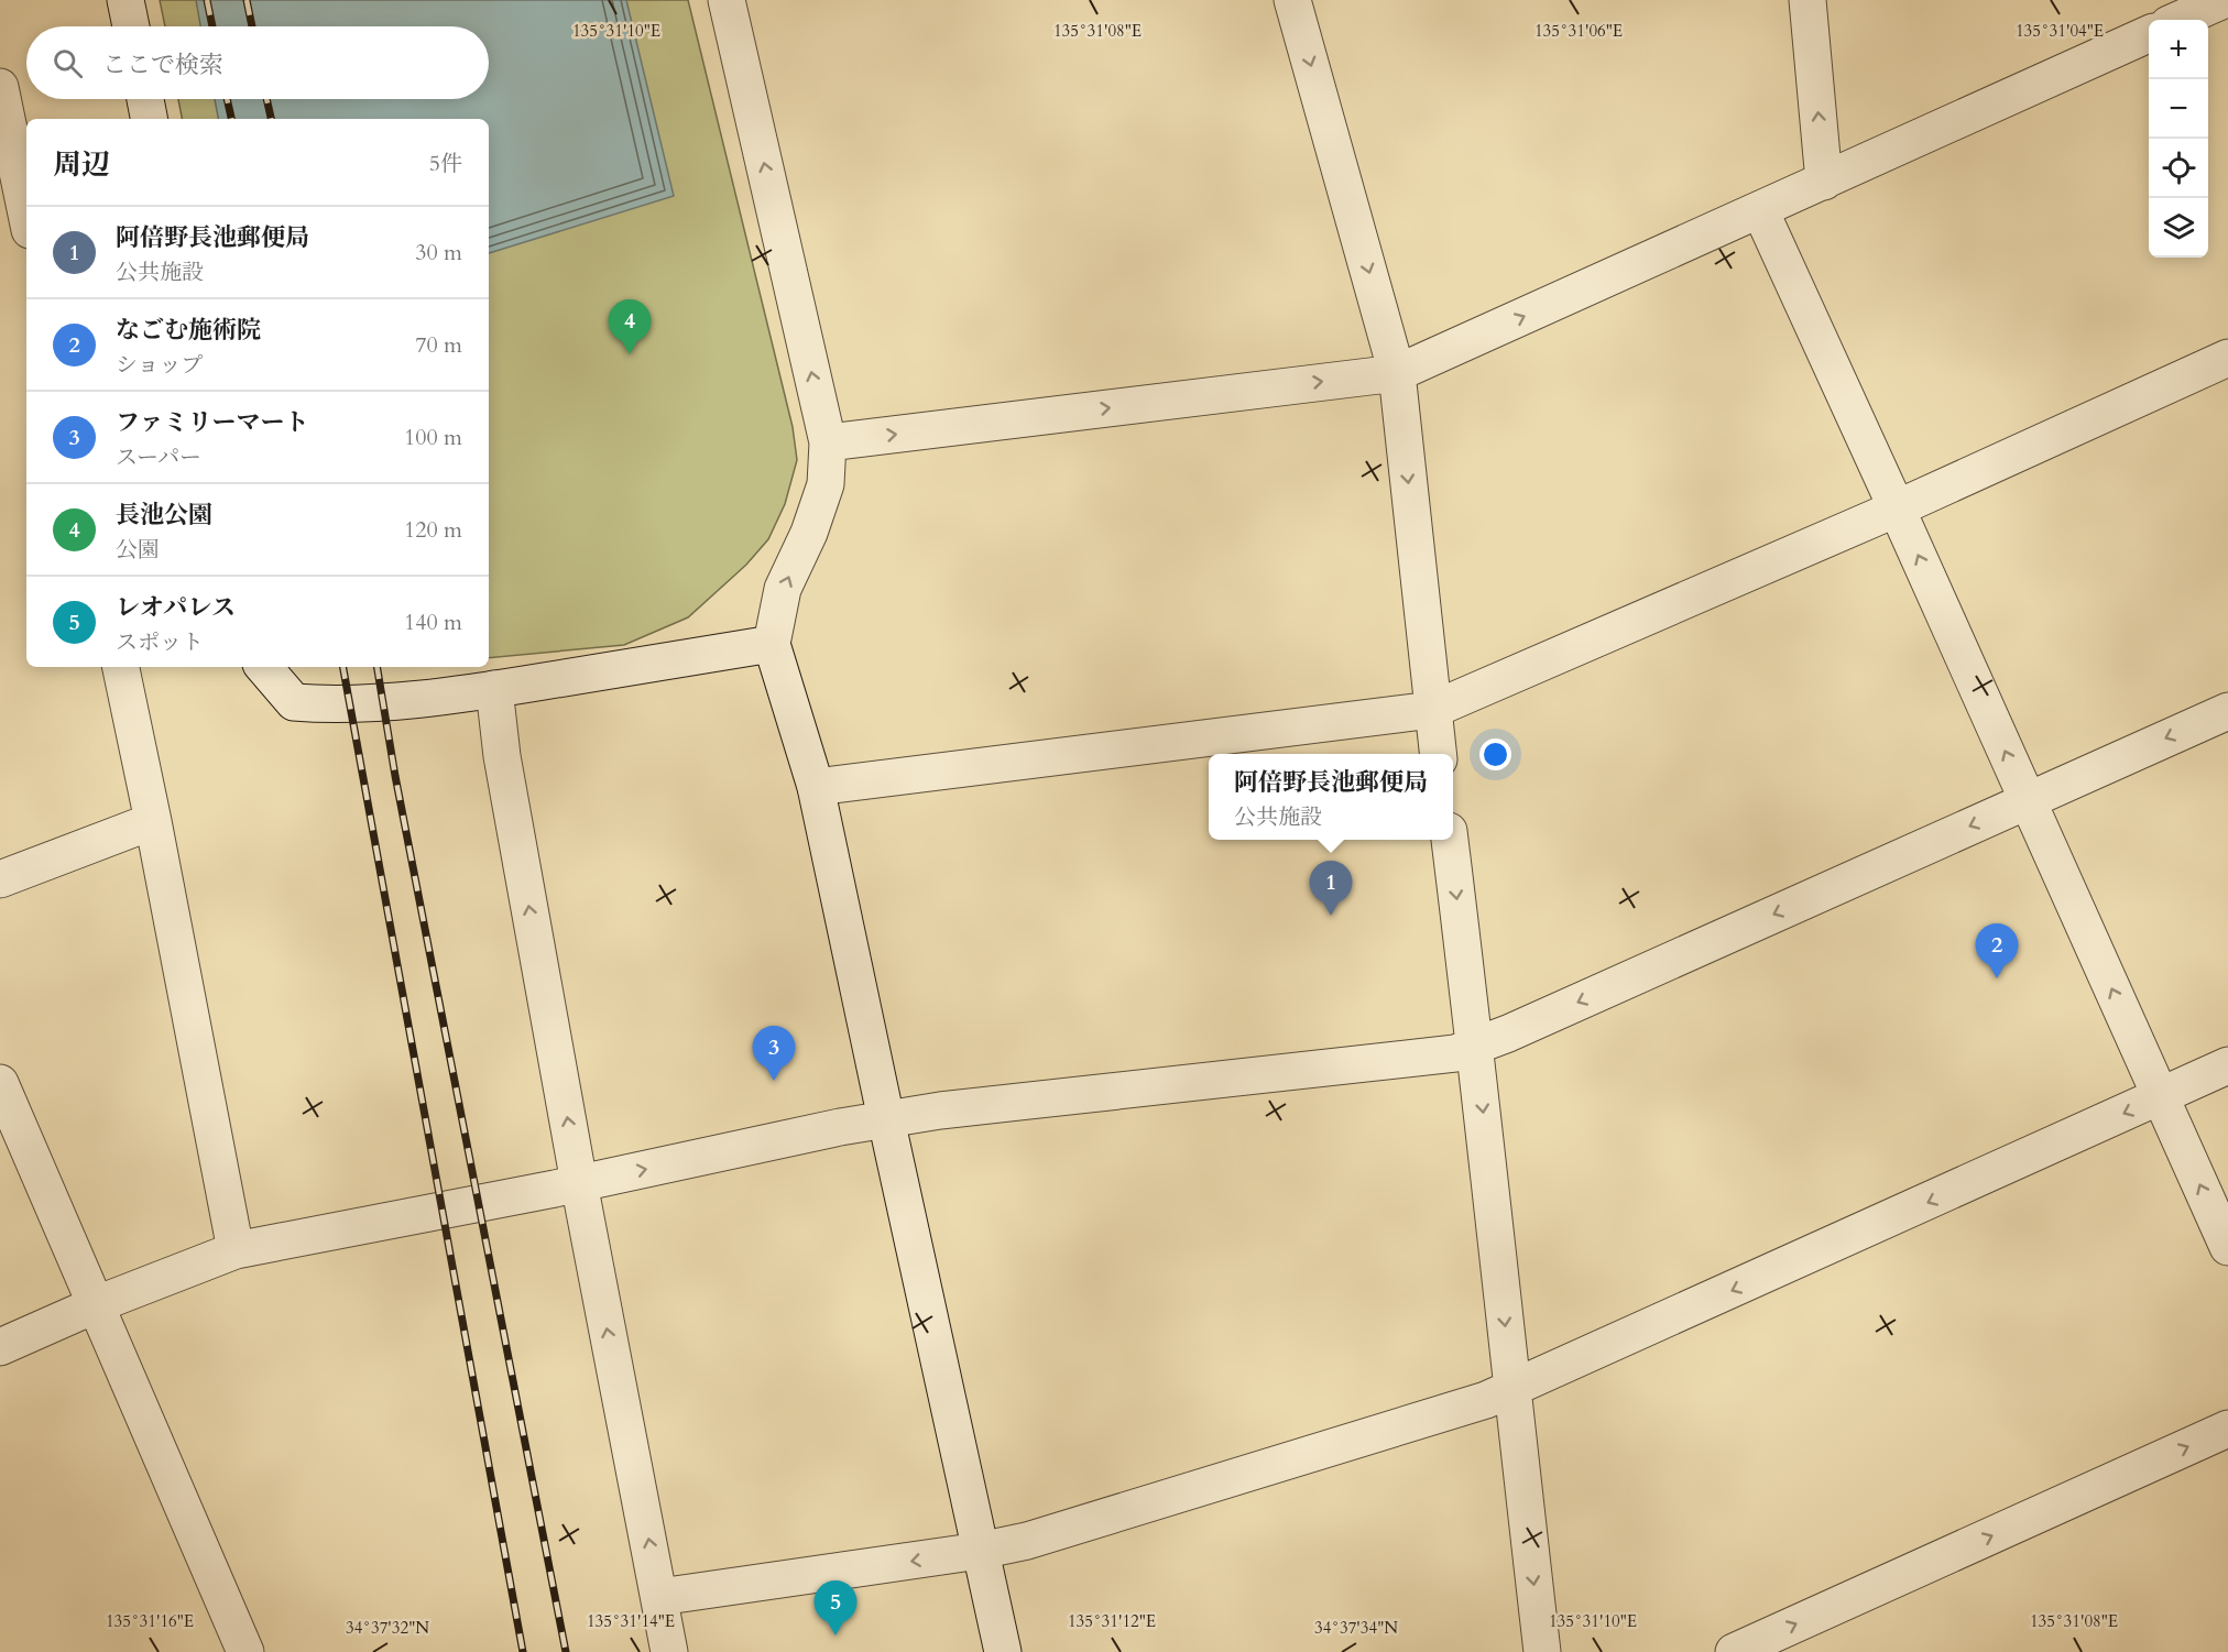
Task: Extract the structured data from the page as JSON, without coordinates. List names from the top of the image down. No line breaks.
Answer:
{"page":{"map_buttons":["+","−"],"search":"ここで検索","heading":["周辺","5件"],"list":[{"mark":"1","name":"阿倍野長池郵便局","note":"公共施設","value":"30 m"},{"mark":"2","name":"なごむ施術院","note":"ショップ","value":"70 m"},{"mark":"3","name":"ファミリーマート","note":"スーパー","value":"100 m"},{"mark":"4","name":"長池公園","note":"公園","value":"120 m"},{"mark":"5","name":"レオパレス","note":"スポット","value":"140 m"}],"pins":["4","1","2","3","5"],"popup":["阿倍野長池郵便局","公共施設"]},"coordinates":["135°31'10\"E","135°31'08\"E","135°31'06\"E","135°31'04\"E","135°31'16\"E","135°31'14\"E","135°31'12\"E","34°37'32\"N","34°37'34\"N"]}
